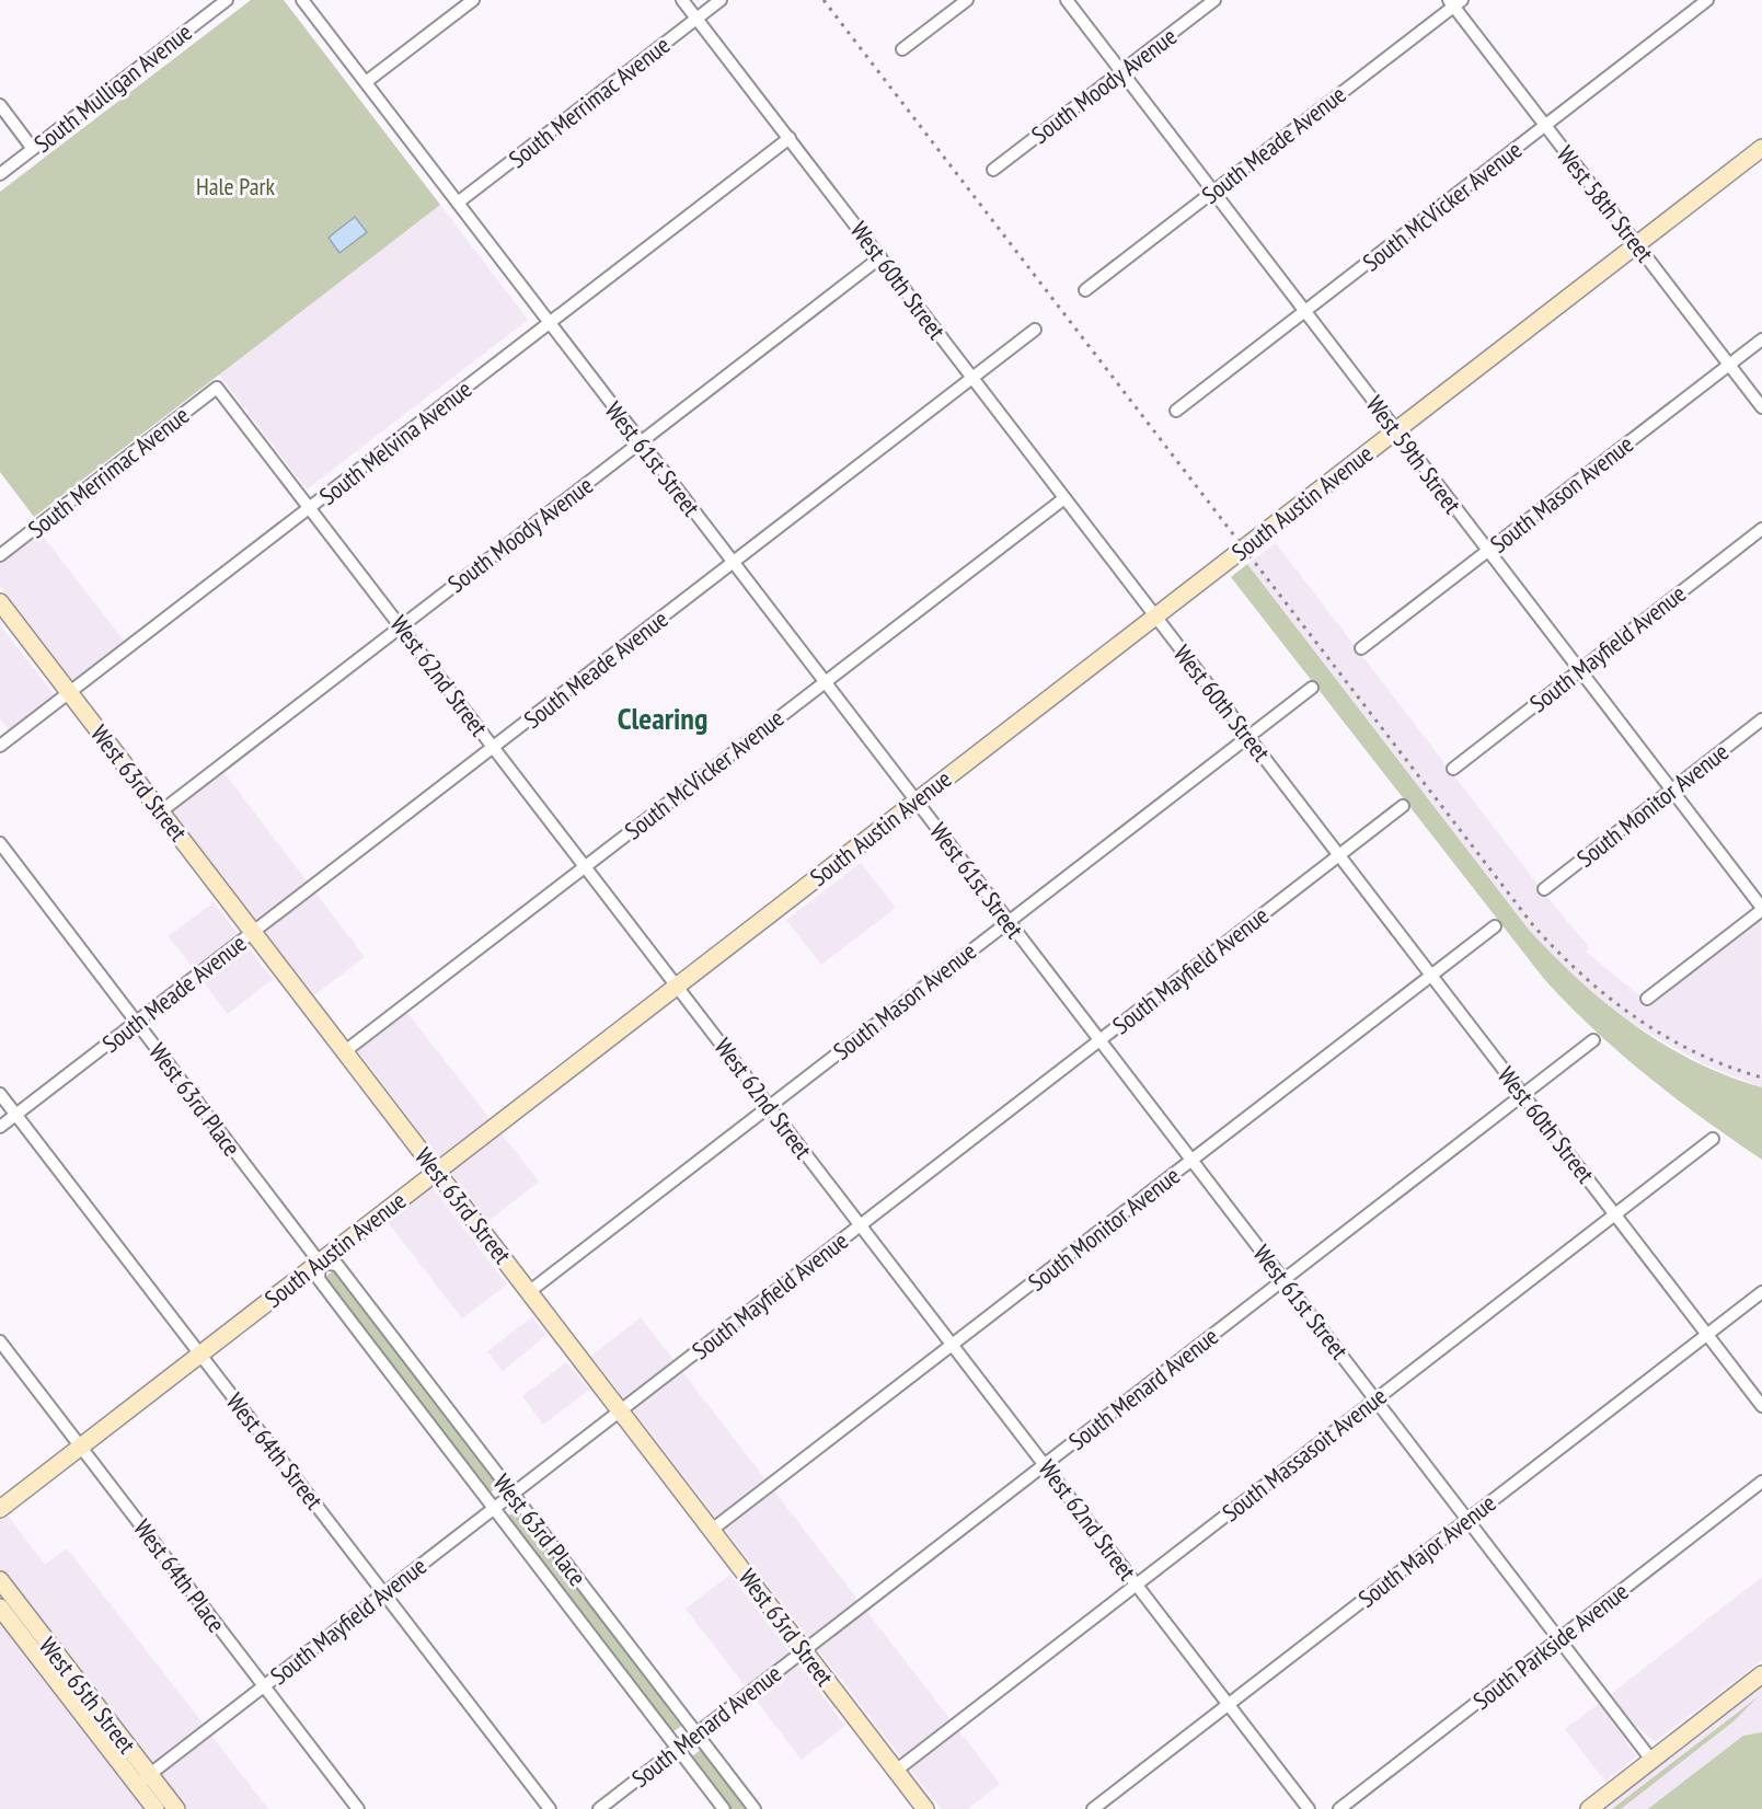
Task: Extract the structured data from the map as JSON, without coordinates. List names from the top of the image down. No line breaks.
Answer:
{"streets":{"street":["South Moody Avenue","South Mulligan Avenue","South Merrimac Avenue","South Meade Avenue","West 58th Street","South McVicker Avenue","West 60th Street","South Melvina Avenue","West 59th Street","West 61st Street","South Mason Avenue","South Austin Avenue","South Mayfield Avenue","West 62nd Street","West 63rd Street","South Monitor Avenue","West 63rd Place","South Menard Avenue","West 64th Street","South Massasoit Avenue","South Major Avenue","West 64th Place","South Parkside Avenue","West 65th Street"]},"crossings":[["South Moody Avenue","West 60th Street"],["South Moody Avenue","West 59th Street"],["South Moody Avenue","West 61st Street"],["South Moody Avenue","West 62nd Street"],["South Moody Avenue","West 63rd Street"],["South Merrimac Avenue","West 60th Street"],["South Merrimac Avenue","West 61st Street"],["South Merrimac Avenue","West 62nd Street"],["South Meade Avenue","West 58th Street"],["South Meade Avenue","West 60th Street"],["South Meade Avenue","West 59th Street"],["South Meade Avenue","West 61st Street"],["South Meade Avenue","West 62nd Street"],["South Meade Avenue","West 63rd Street"],["South Meade Avenue","West 63rd Place"],["South Meade Avenue","West 64th Street"],["West 58th Street","South McVicker Avenue"],["West 58th Street","South Mason Avenue"],["West 58th Street","South Austin Avenue"],["South McVicker Avenue","West 60th Street"],["South McVicker Avenue","West 59th Street"],["South McVicker Avenue","West 61st Street"],["South McVicker Avenue","West 62nd Street"],["South McVicker Avenue","West 63rd Street"],["West 60th Street","South Melvina Avenue"],["West 60th Street","South Mason Avenue"],["West 60th Street","South Austin Avenue"],["West 60th Street","South Mayfield Avenue"],["West 60th Street","South Monitor Avenue"],["West 60th Street","South Menard Avenue"],["West 60th Street","South Massasoit Avenue"],["West 60th Street","South Major Avenue"],["South Melvina Avenue","West 61st Street"],["South Melvina Avenue","West 62nd Street"],["South Melvina Avenue","West 63rd Street"],["West 59th Street","South Mason Avenue"],["West 59th Street","South Austin Avenue"],["West 59th Street","South Mayfield Avenue"],["West 59th Street","South Monitor Avenue"],["West 61st Street","South Mason Avenue"],["West 61st Street","South Austin Avenue"],["West 61st Street","South Mayfield Avenue"],["West 61st Street","South Monitor Avenue"],["West 61st Street","South Menard Avenue"],["West 61st Street","South Massasoit Avenue"],["West 61st Street","South Major Avenue"],["West 61st Street","South Parkside Avenue"],["South Mason Avenue","West 62nd Street"],["South Mason Avenue","West 63rd Street"],["South Austin Avenue","West 62nd Street"],["South Austin Avenue","West 63rd Street"],["South Austin Avenue","West 63rd Place"],["South Austin Avenue","West 64th Street"],["South Austin Avenue","West 64th Place"],["South Mayfield Avenue","West 62nd Street"],["South Mayfield Avenue","West 63rd Street"],["South Mayfield Avenue","West 63rd Place"],["South Mayfield Avenue","West 64th Street"],["South Mayfield Avenue","West 64th Place"],["South Mayfield Avenue","West 65th Street"],["West 62nd Street","South Monitor Avenue"],["West 62nd Street","South Menard Avenue"],["West 62nd Street","South Massasoit Avenue"],["West 62nd Street","South Major Avenue"],["West 63rd Street","South Monitor Avenue"],["West 63rd Street","South Menard Avenue"],["West 63rd Street","South Massasoit Avenue"],["West 63rd Place","South Menard Avenue"]],"districts":["Clearing"],"parks":["Hale Park"]}
